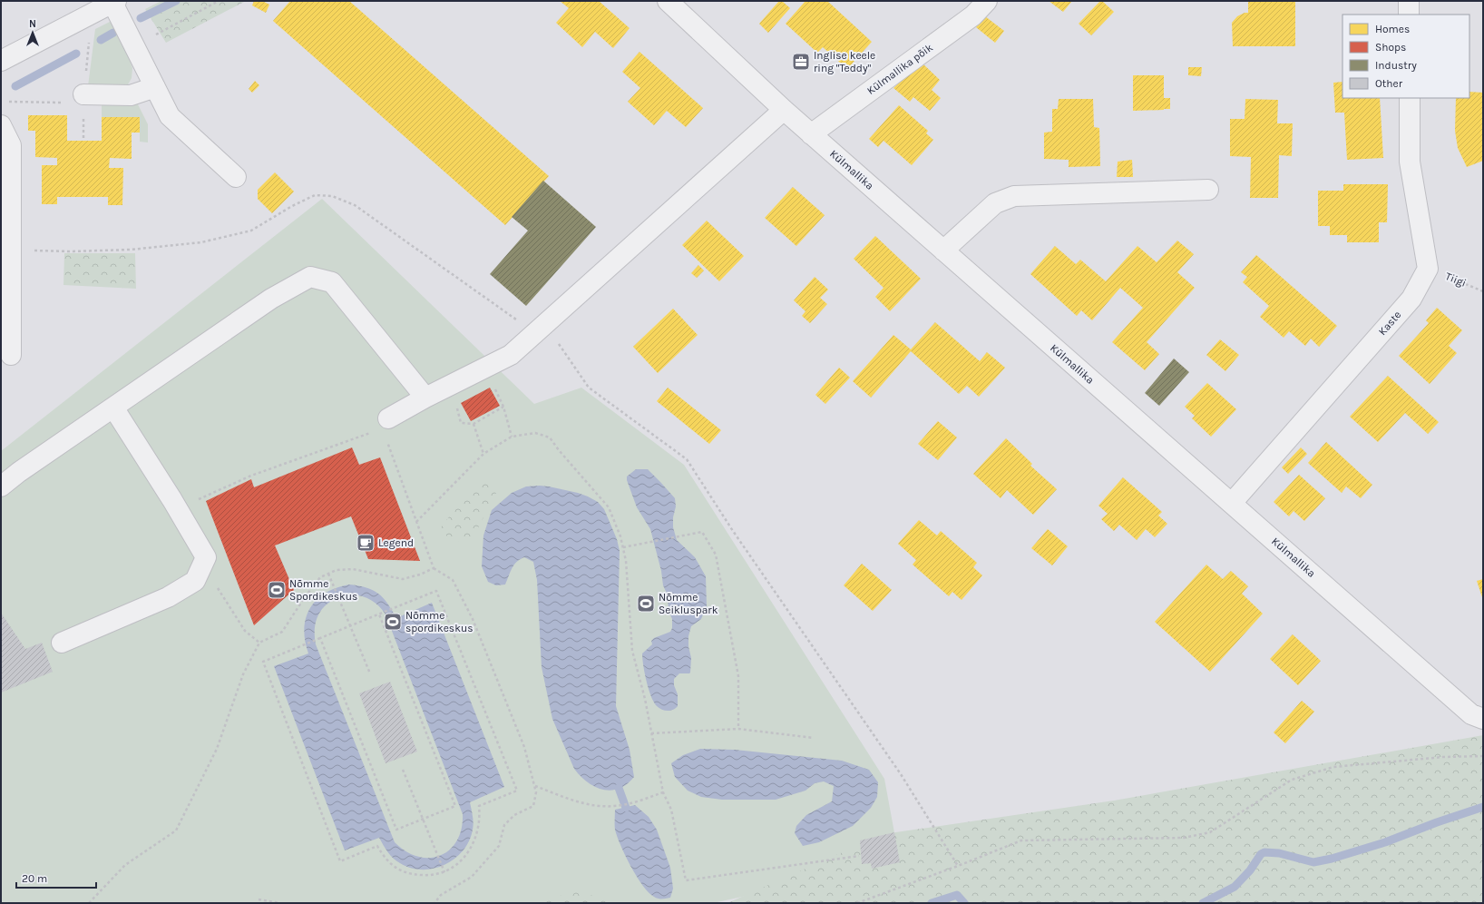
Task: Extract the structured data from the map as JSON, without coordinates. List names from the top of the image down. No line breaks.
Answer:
{"streets":{"street":["Külmallika põik","Külmallika","Kaste"],"path":["Tiigi"]},"crossings":[["Külmallika põik","Külmallika"],["Külmallika","Kaste"],["Tiigi","Kaste"]],"places":{"office":["Inglise keele ring \"Teddy\""],"cafe":["Legend"],"sports":["Nõmme Spordikeskus","Nõmme Seikluspark","Nõmme spordikeskus"]},"legend":["Homes","Shops","Industry","Other"],"scale_bar":"20 m","north":"top"}
